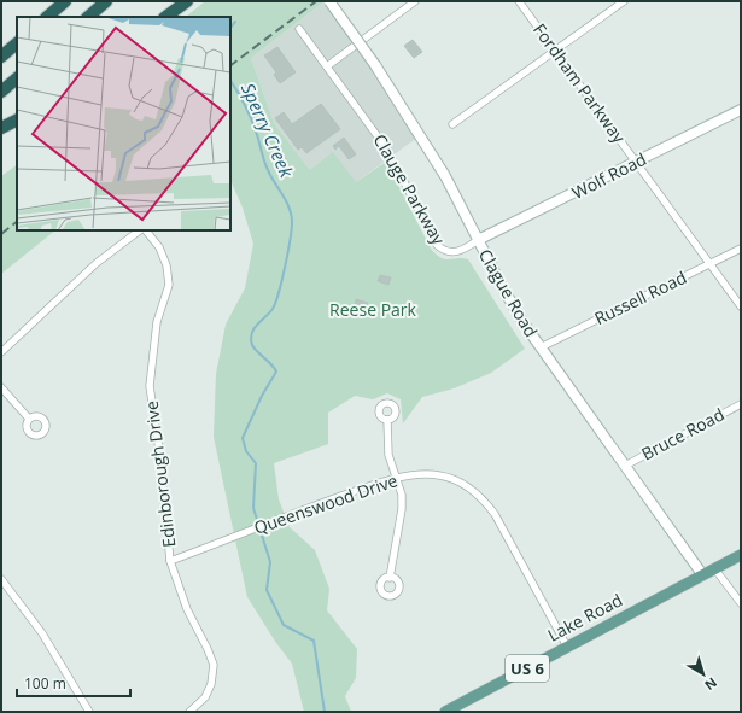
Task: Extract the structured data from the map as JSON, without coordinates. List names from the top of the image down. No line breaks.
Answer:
{"streets":{"main road":["Wolf Road","Clague Road","Lake Road","US 6"],"street":["Fordham Parkway","Clauge Parkway","Russell Road","Bruce Road","Edinborough Drive","Queenswood Drive"]},"crossings":[["Fordham Parkway","Wolf Road"],["Fordham Parkway","Russell Road"],["Wolf Road","Clauge Parkway"],["Wolf Road","Clague Road"],["Clauge Parkway","Clague Road"],["Clague Road","Russell Road"],["Clague Road","Bruce Road"],["Clague Road","Lake Road"],["Edinborough Drive","Queenswood Drive"],["Queenswood Drive","Lake Road"]],"water":["Sperry Creek"],"parks":["Reese Park"],"scale_bar":"100 m","north":"bottom right"}
